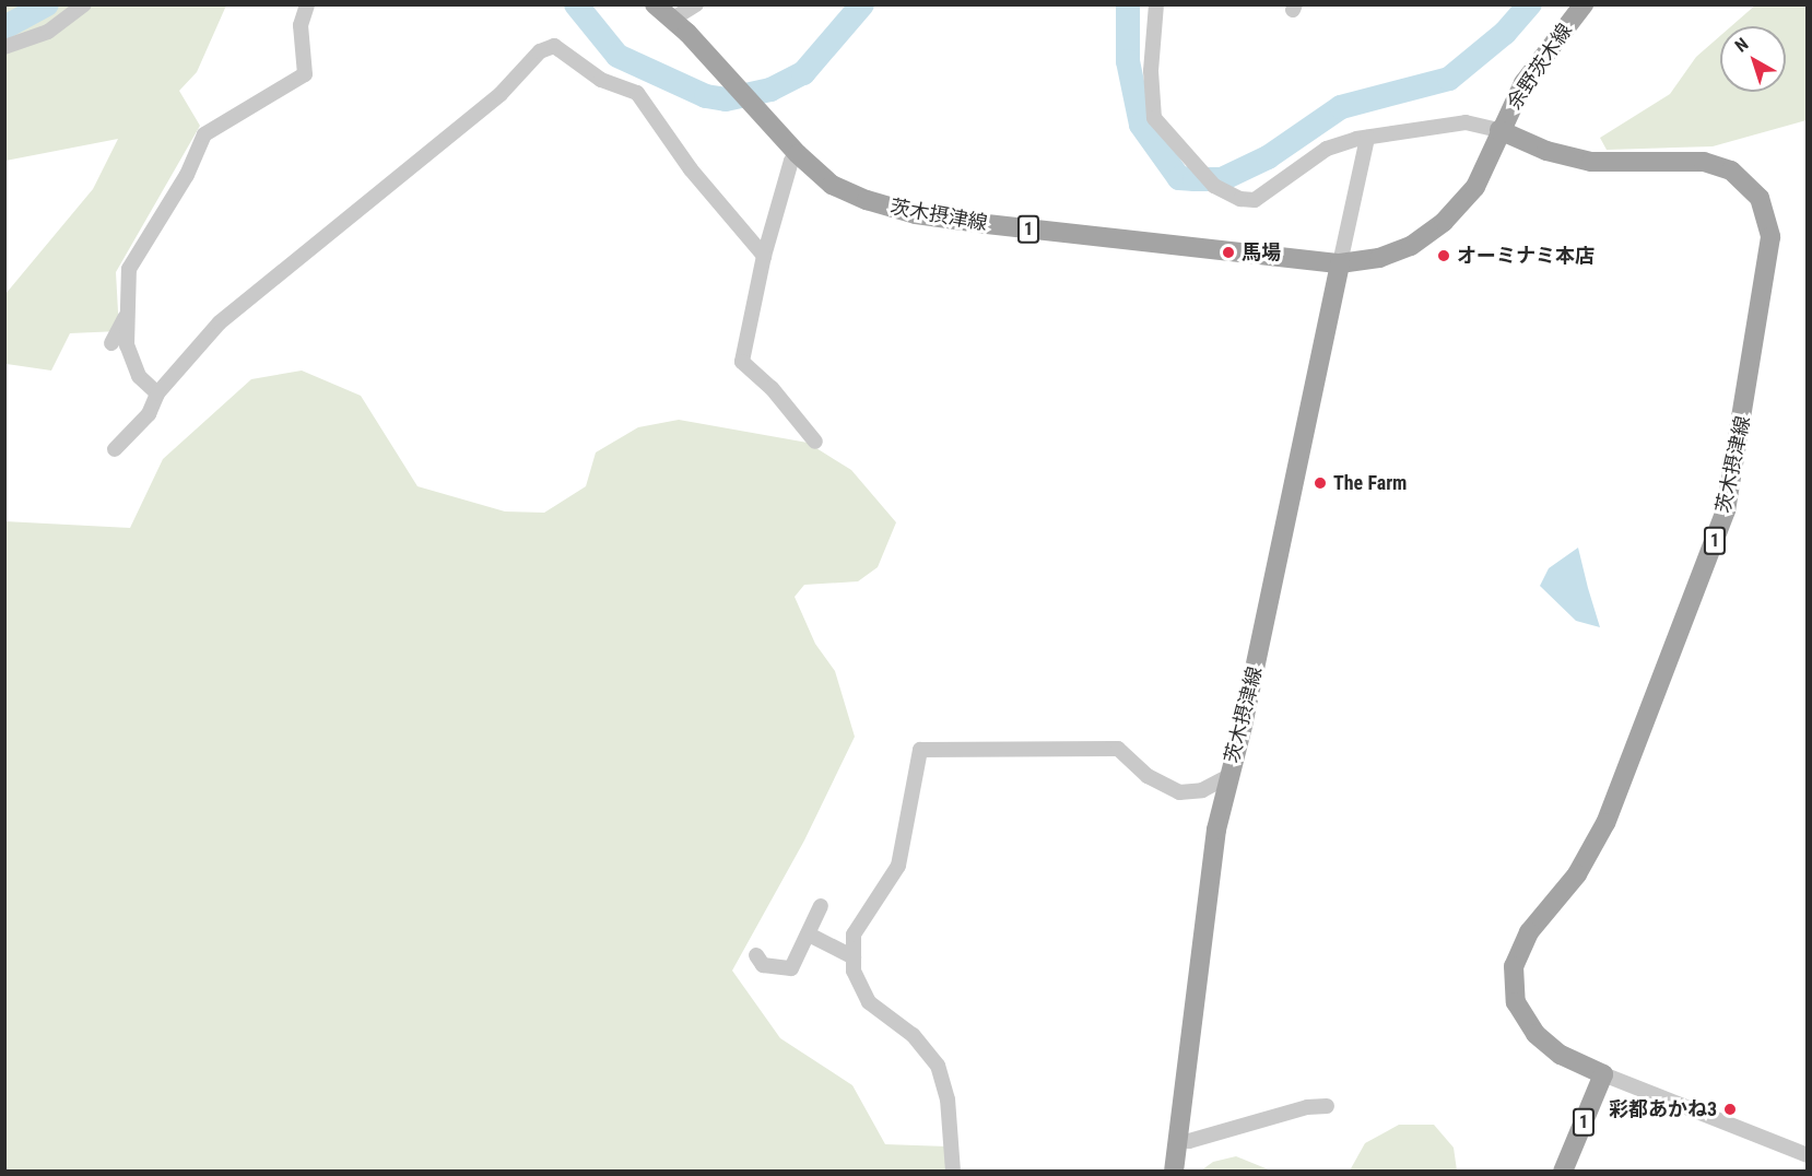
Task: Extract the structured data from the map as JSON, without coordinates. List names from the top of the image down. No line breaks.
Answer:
{"streets":{"main road":["余野茨木線","茨木摂津線","1"]},"crossings":[["余野茨木線","茨木摂津線"],["茨木摂津線","1"]],"places":["馬場","オーミナミ本店","The Farm","彩都あかね3"],"north":"top left"}
